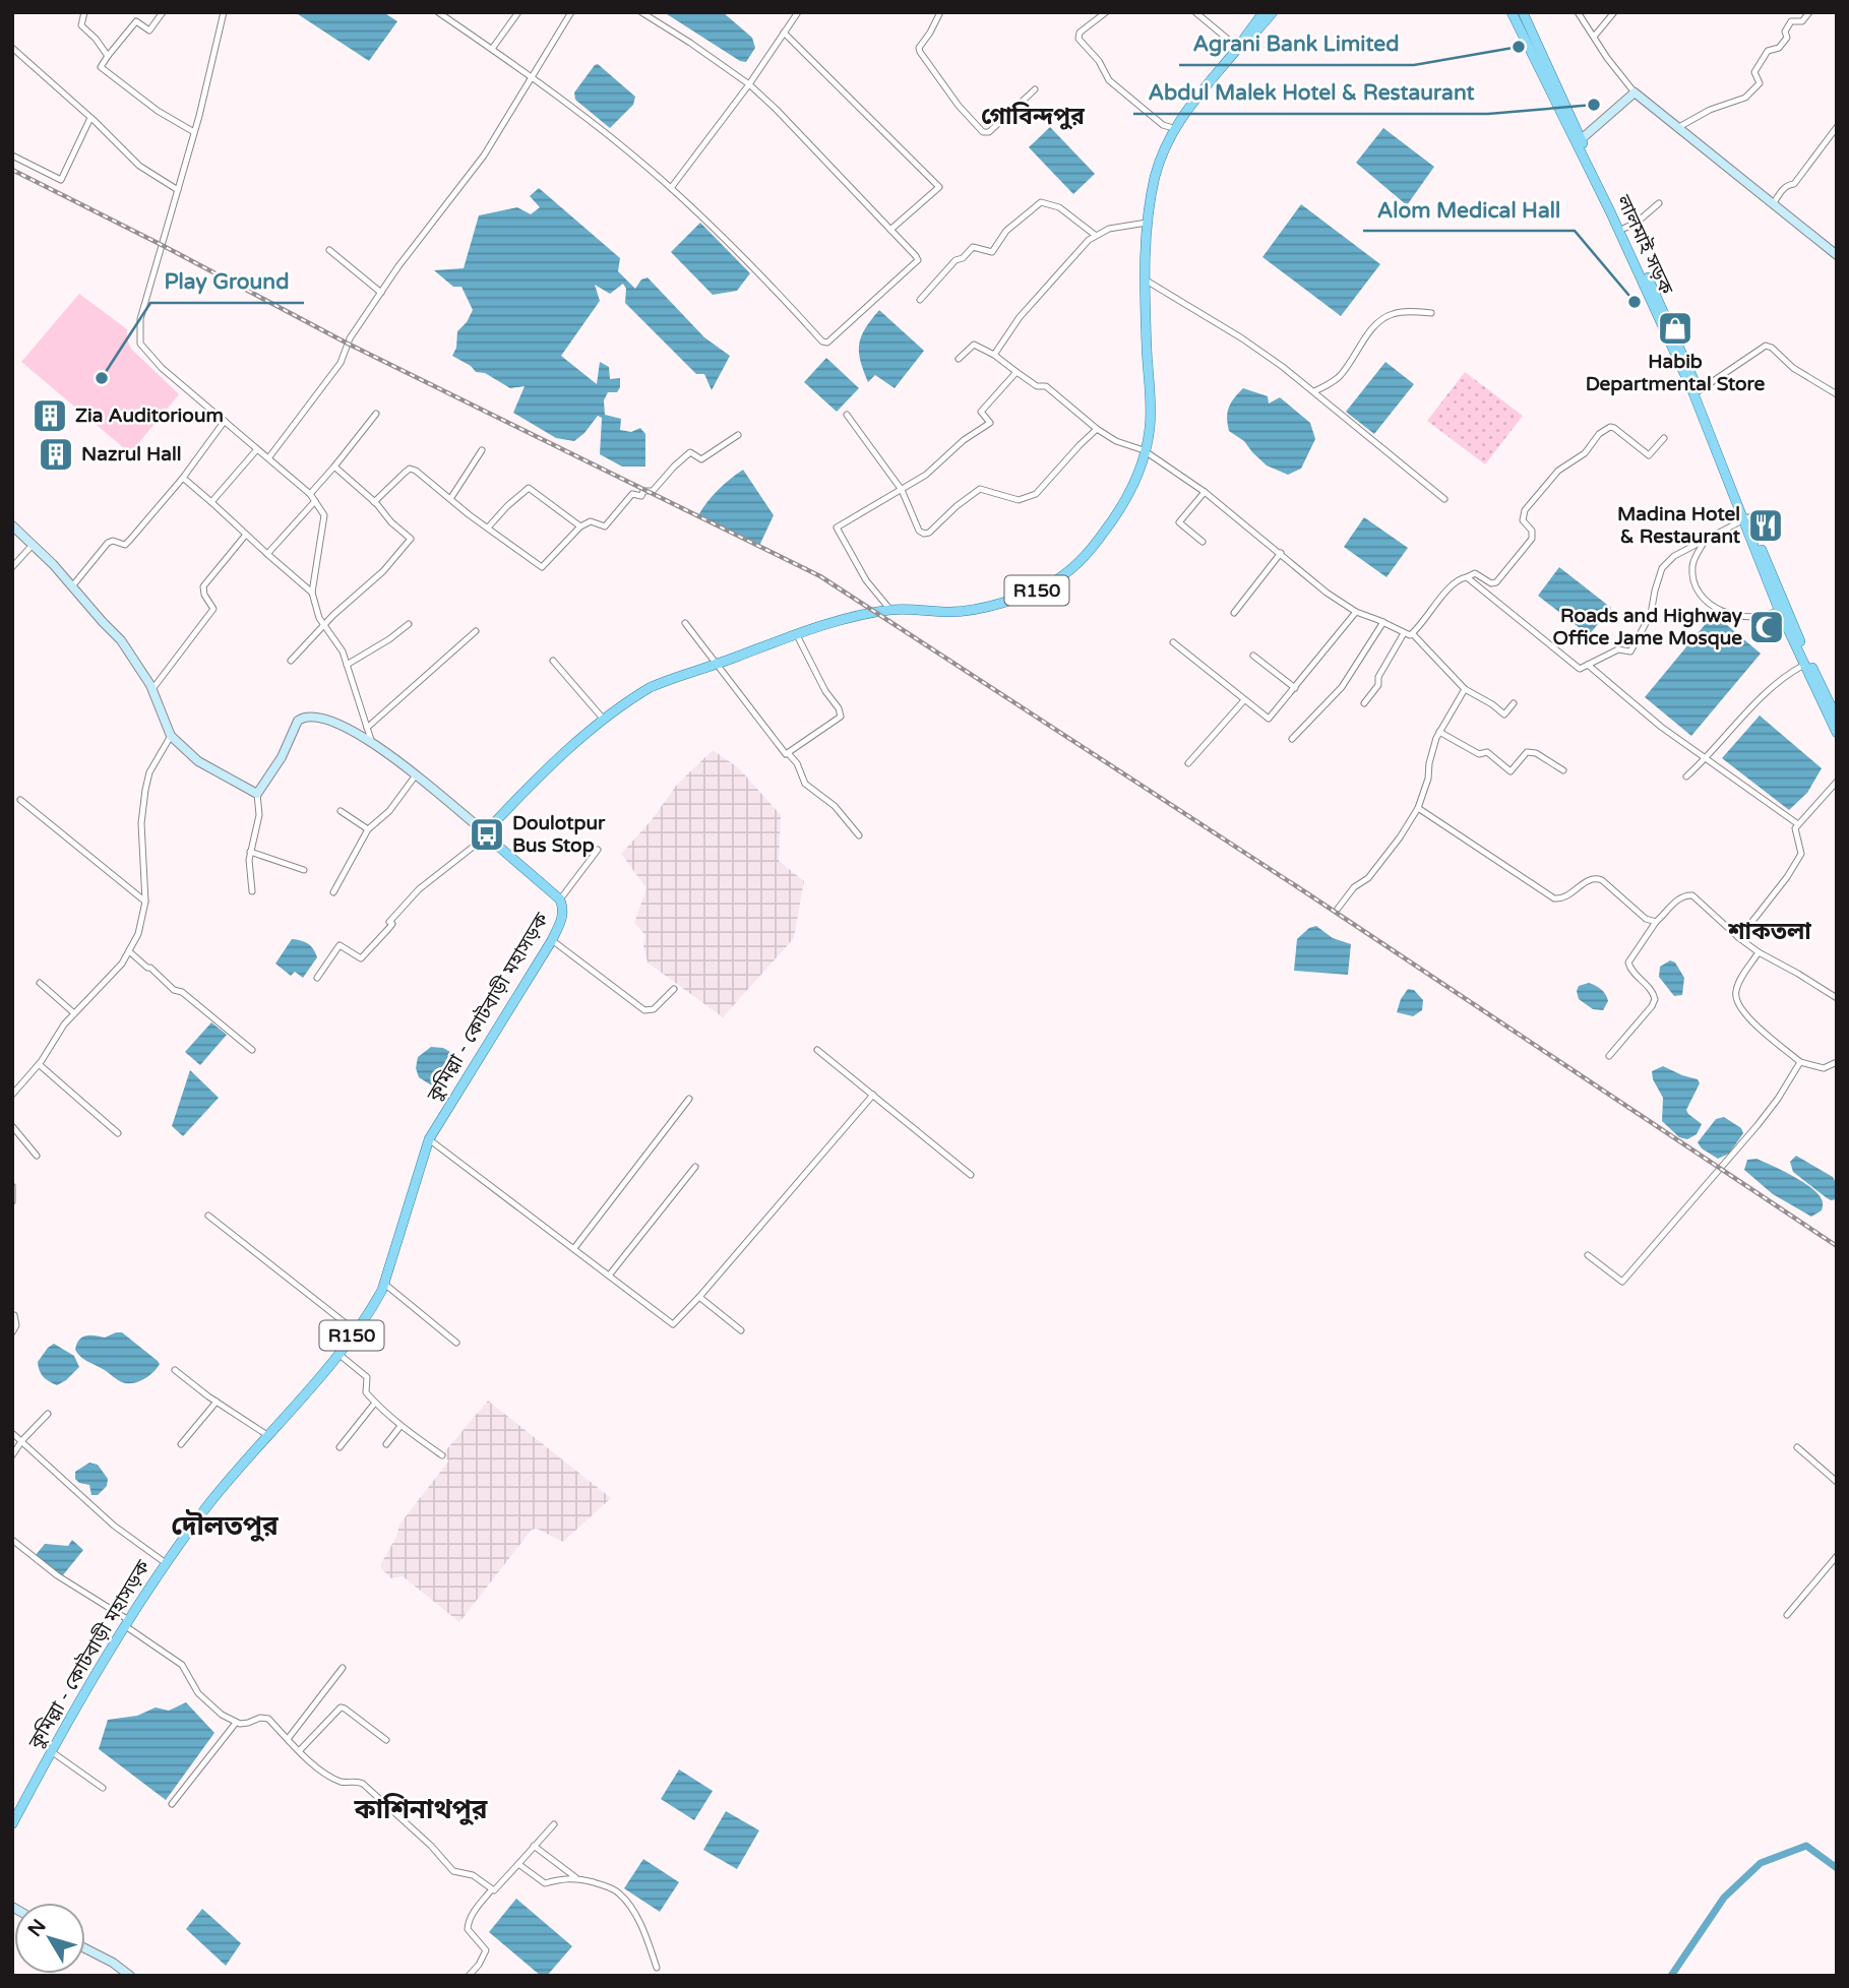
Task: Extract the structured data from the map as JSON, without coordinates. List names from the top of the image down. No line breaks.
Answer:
{"streets":{"main road":["লালমাই সড়ক","R150","কুমিল্লা - কোটবাড়ী মহাসড়ক"]},"crossings":[["R150","কুমিল্লা - কোটবাড়ী মহাসড়ক"]],"districts":["গোবিন্দপুর","শাকতলা","দৌলতপুর","কাশিনাথপুর"],"places":{"other":["Agrani Bank Limited","Abdul Malek Hotel & Restaurant","Alom Medical Hall","Play Ground"],"shop":["Habib Departmental Store"],"building":["Zia Auditorioum","Nazrul Hall"],"restaurant":["Madina Hotel & Restaurant"],"mosque":["Roads and Highway Office Jame Mosque"],"bus stop":["Doulotpur Bus Stop"]},"north":"top left"}
